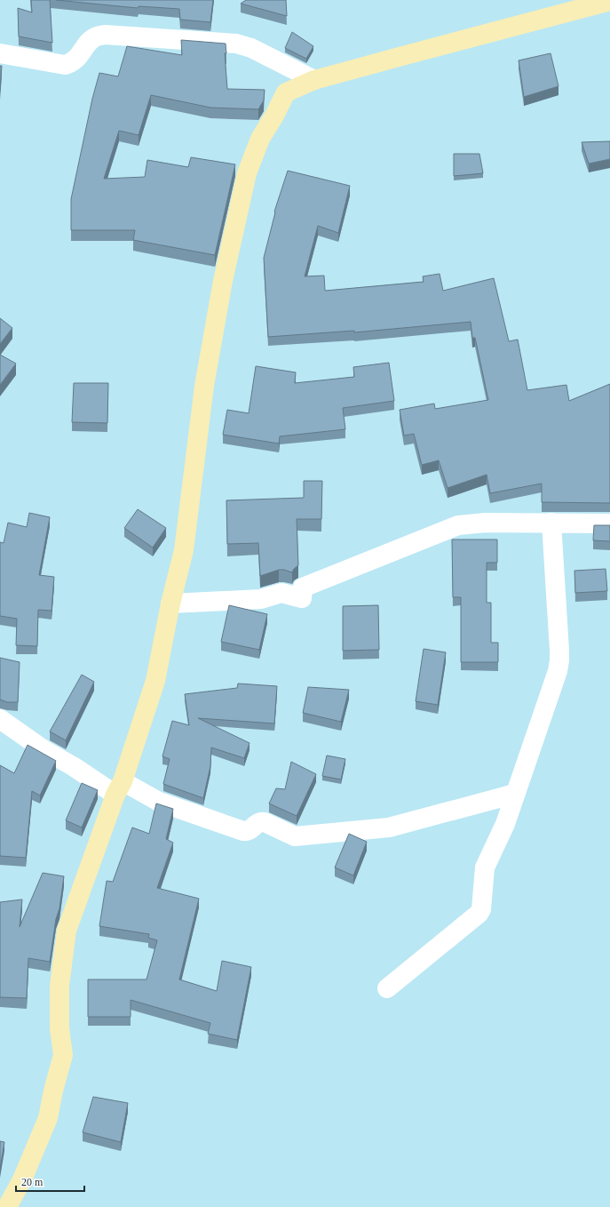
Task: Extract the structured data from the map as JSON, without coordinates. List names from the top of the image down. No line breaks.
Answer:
{"scale_bar":"20 m"}
